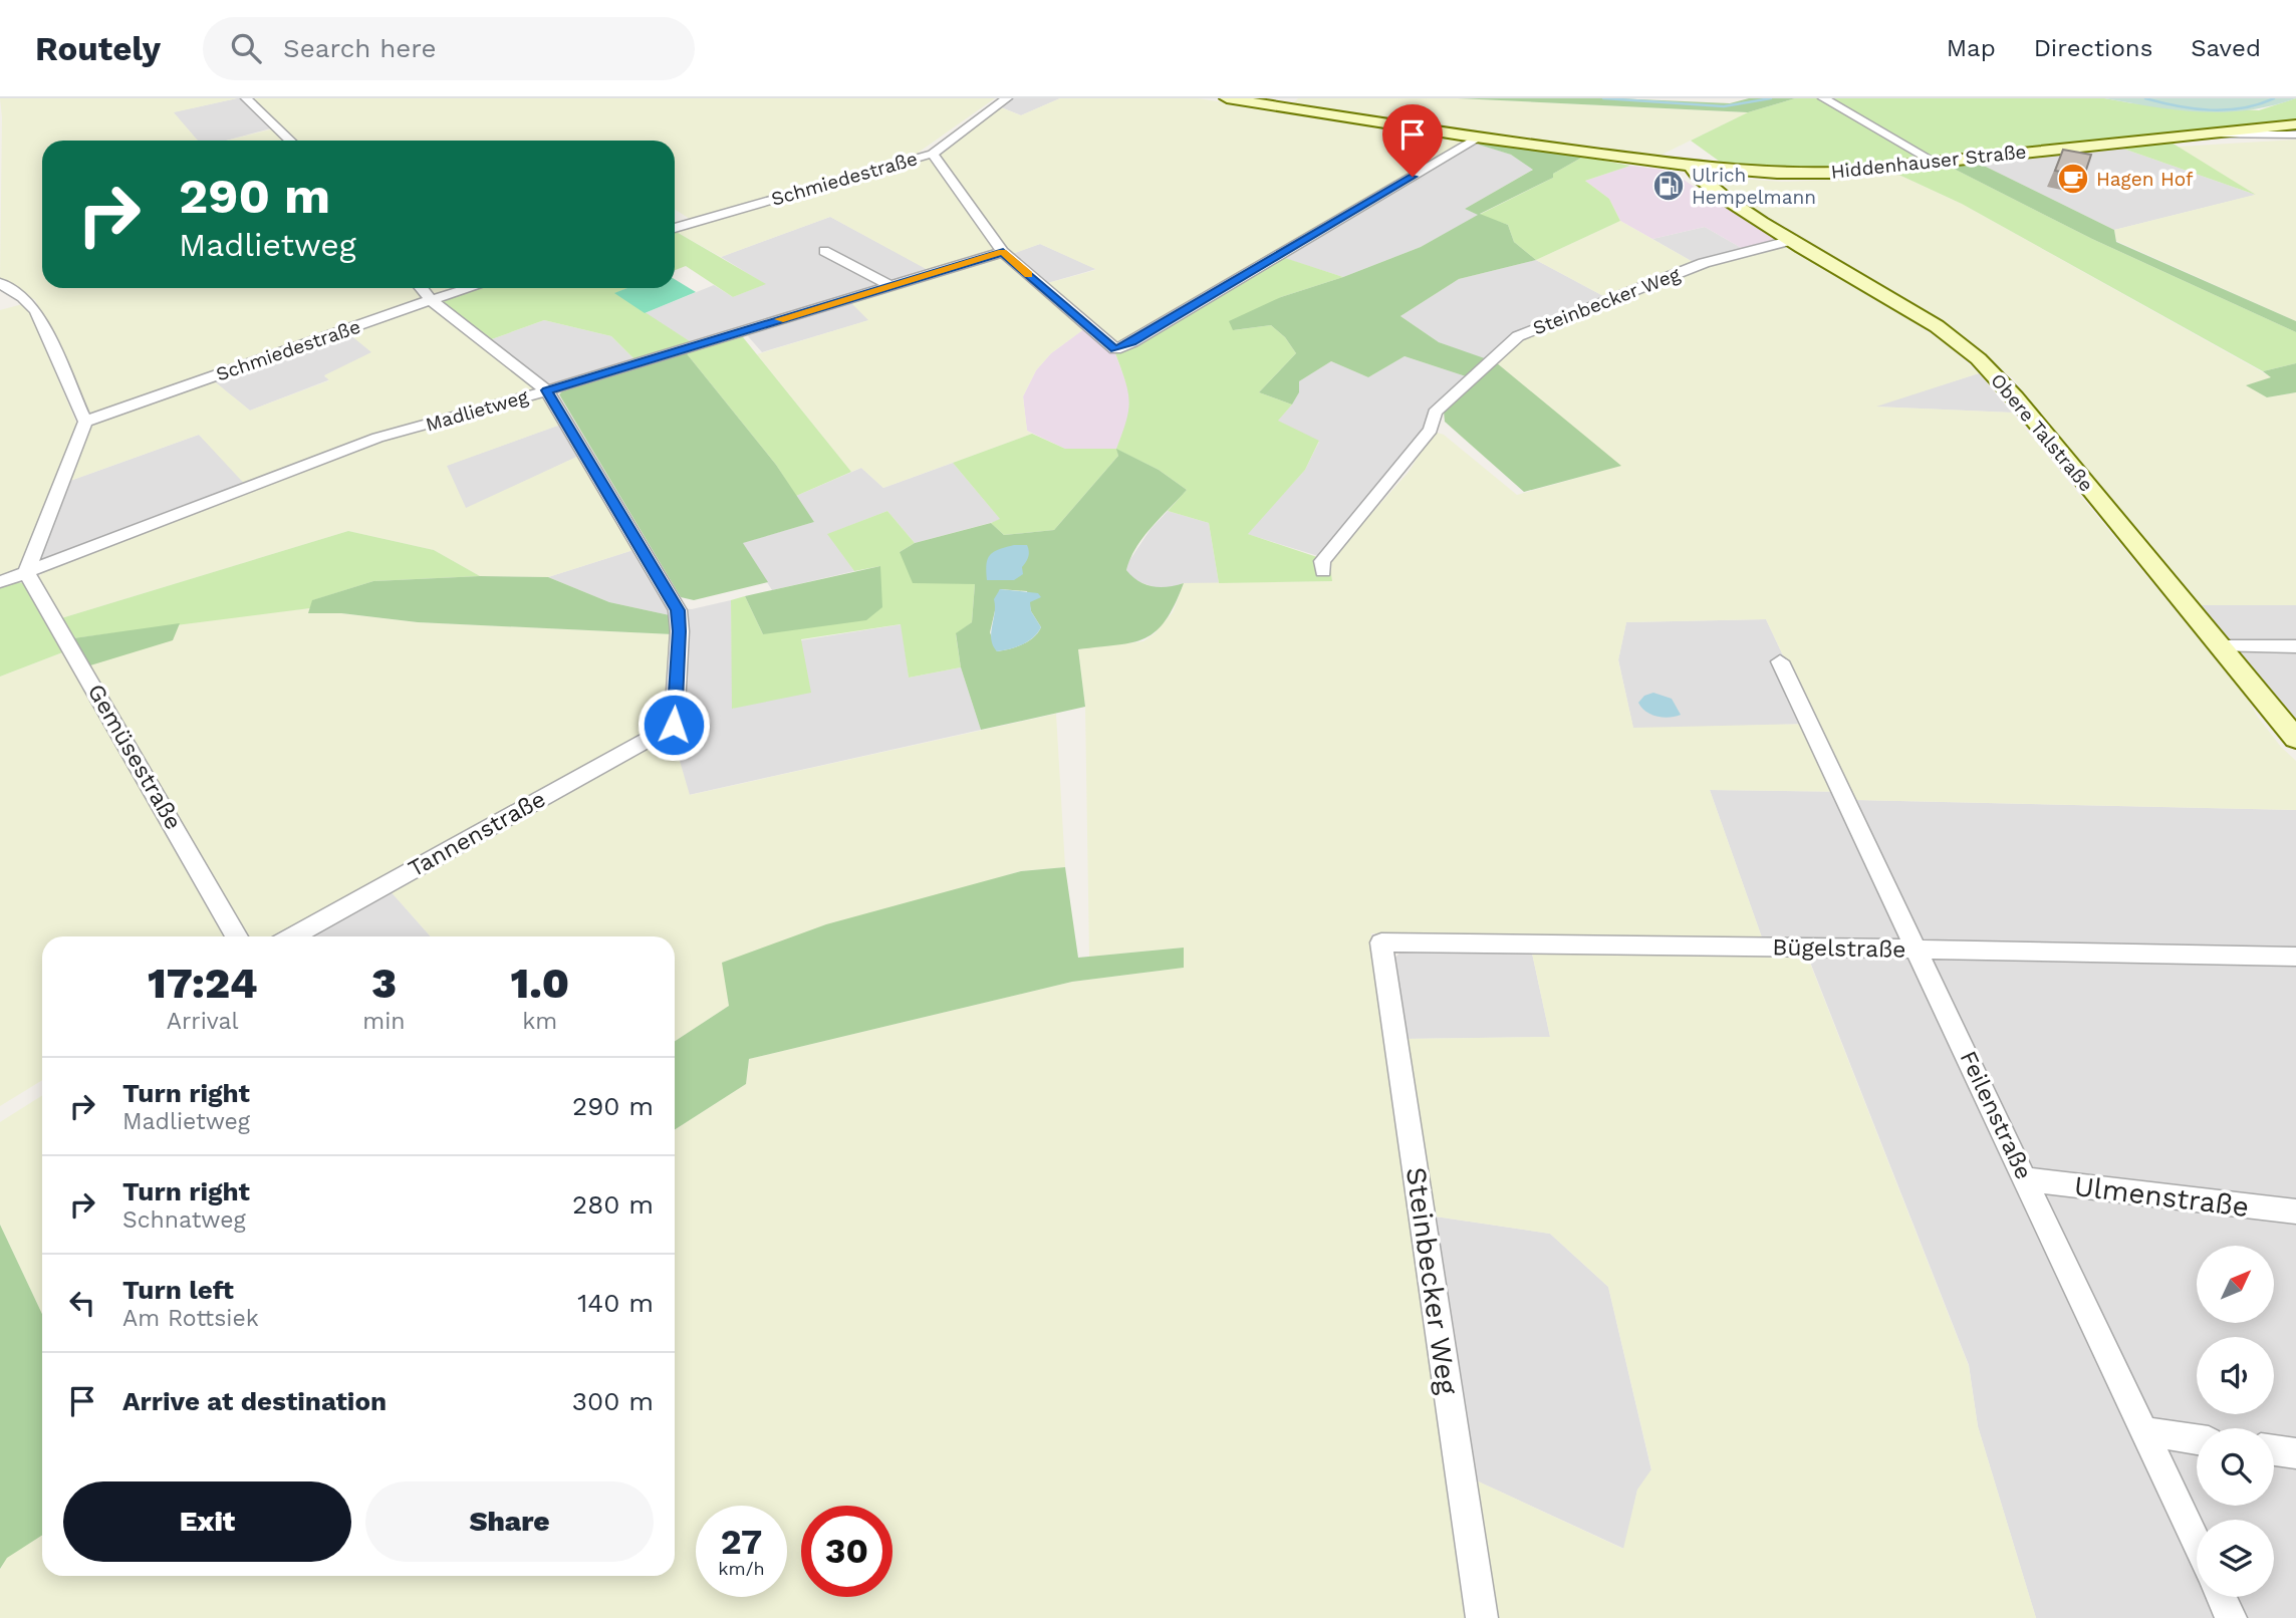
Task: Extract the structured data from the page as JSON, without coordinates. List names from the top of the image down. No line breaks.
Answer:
{"streets":{"main road":["Hiddenhauser Straße","Obere Talstraße"],"street":["Schmiedestraße","Steinbecker Weg","Madlietweg","Gemüsestraße","Tannenstraße","Bügelstraße","Feilenstraße","Ulmenstraße"]},"crossings":[["Hiddenhauser Straße","Obere Talstraße"],["Steinbecker Weg","Obere Talstraße"],["Steinbecker Weg","Bügelstraße"],["Madlietweg","Gemüsestraße"],["Madlietweg","Tannenstraße"],["Bügelstraße","Feilenstraße"],["Feilenstraße","Ulmenstraße"]],"places":{"cafe":["Hagen Hof"],"fuel station":["Ulrich Hempelmann"]},"north":"top right","page":{"header":"Routely","search":"Search here","nav":["Map","Directions","Saved"],"turn":["290 m","Madlietweg"],"eta":["17:24","Arrival","3","min","1.0","km"],"list":[{"name":"Turn right","note":"Madlietweg","value":"290 m"},{"name":"Turn right","note":"Schnatweg","value":"280 m"},{"name":"Turn left","note":"Am Rottsiek","value":"140 m"},{"name":"Arrive at destination","value":"300 m"}],"buttons":["Exit","Share"],"speed":"27 km/h","limit":"30"}}
